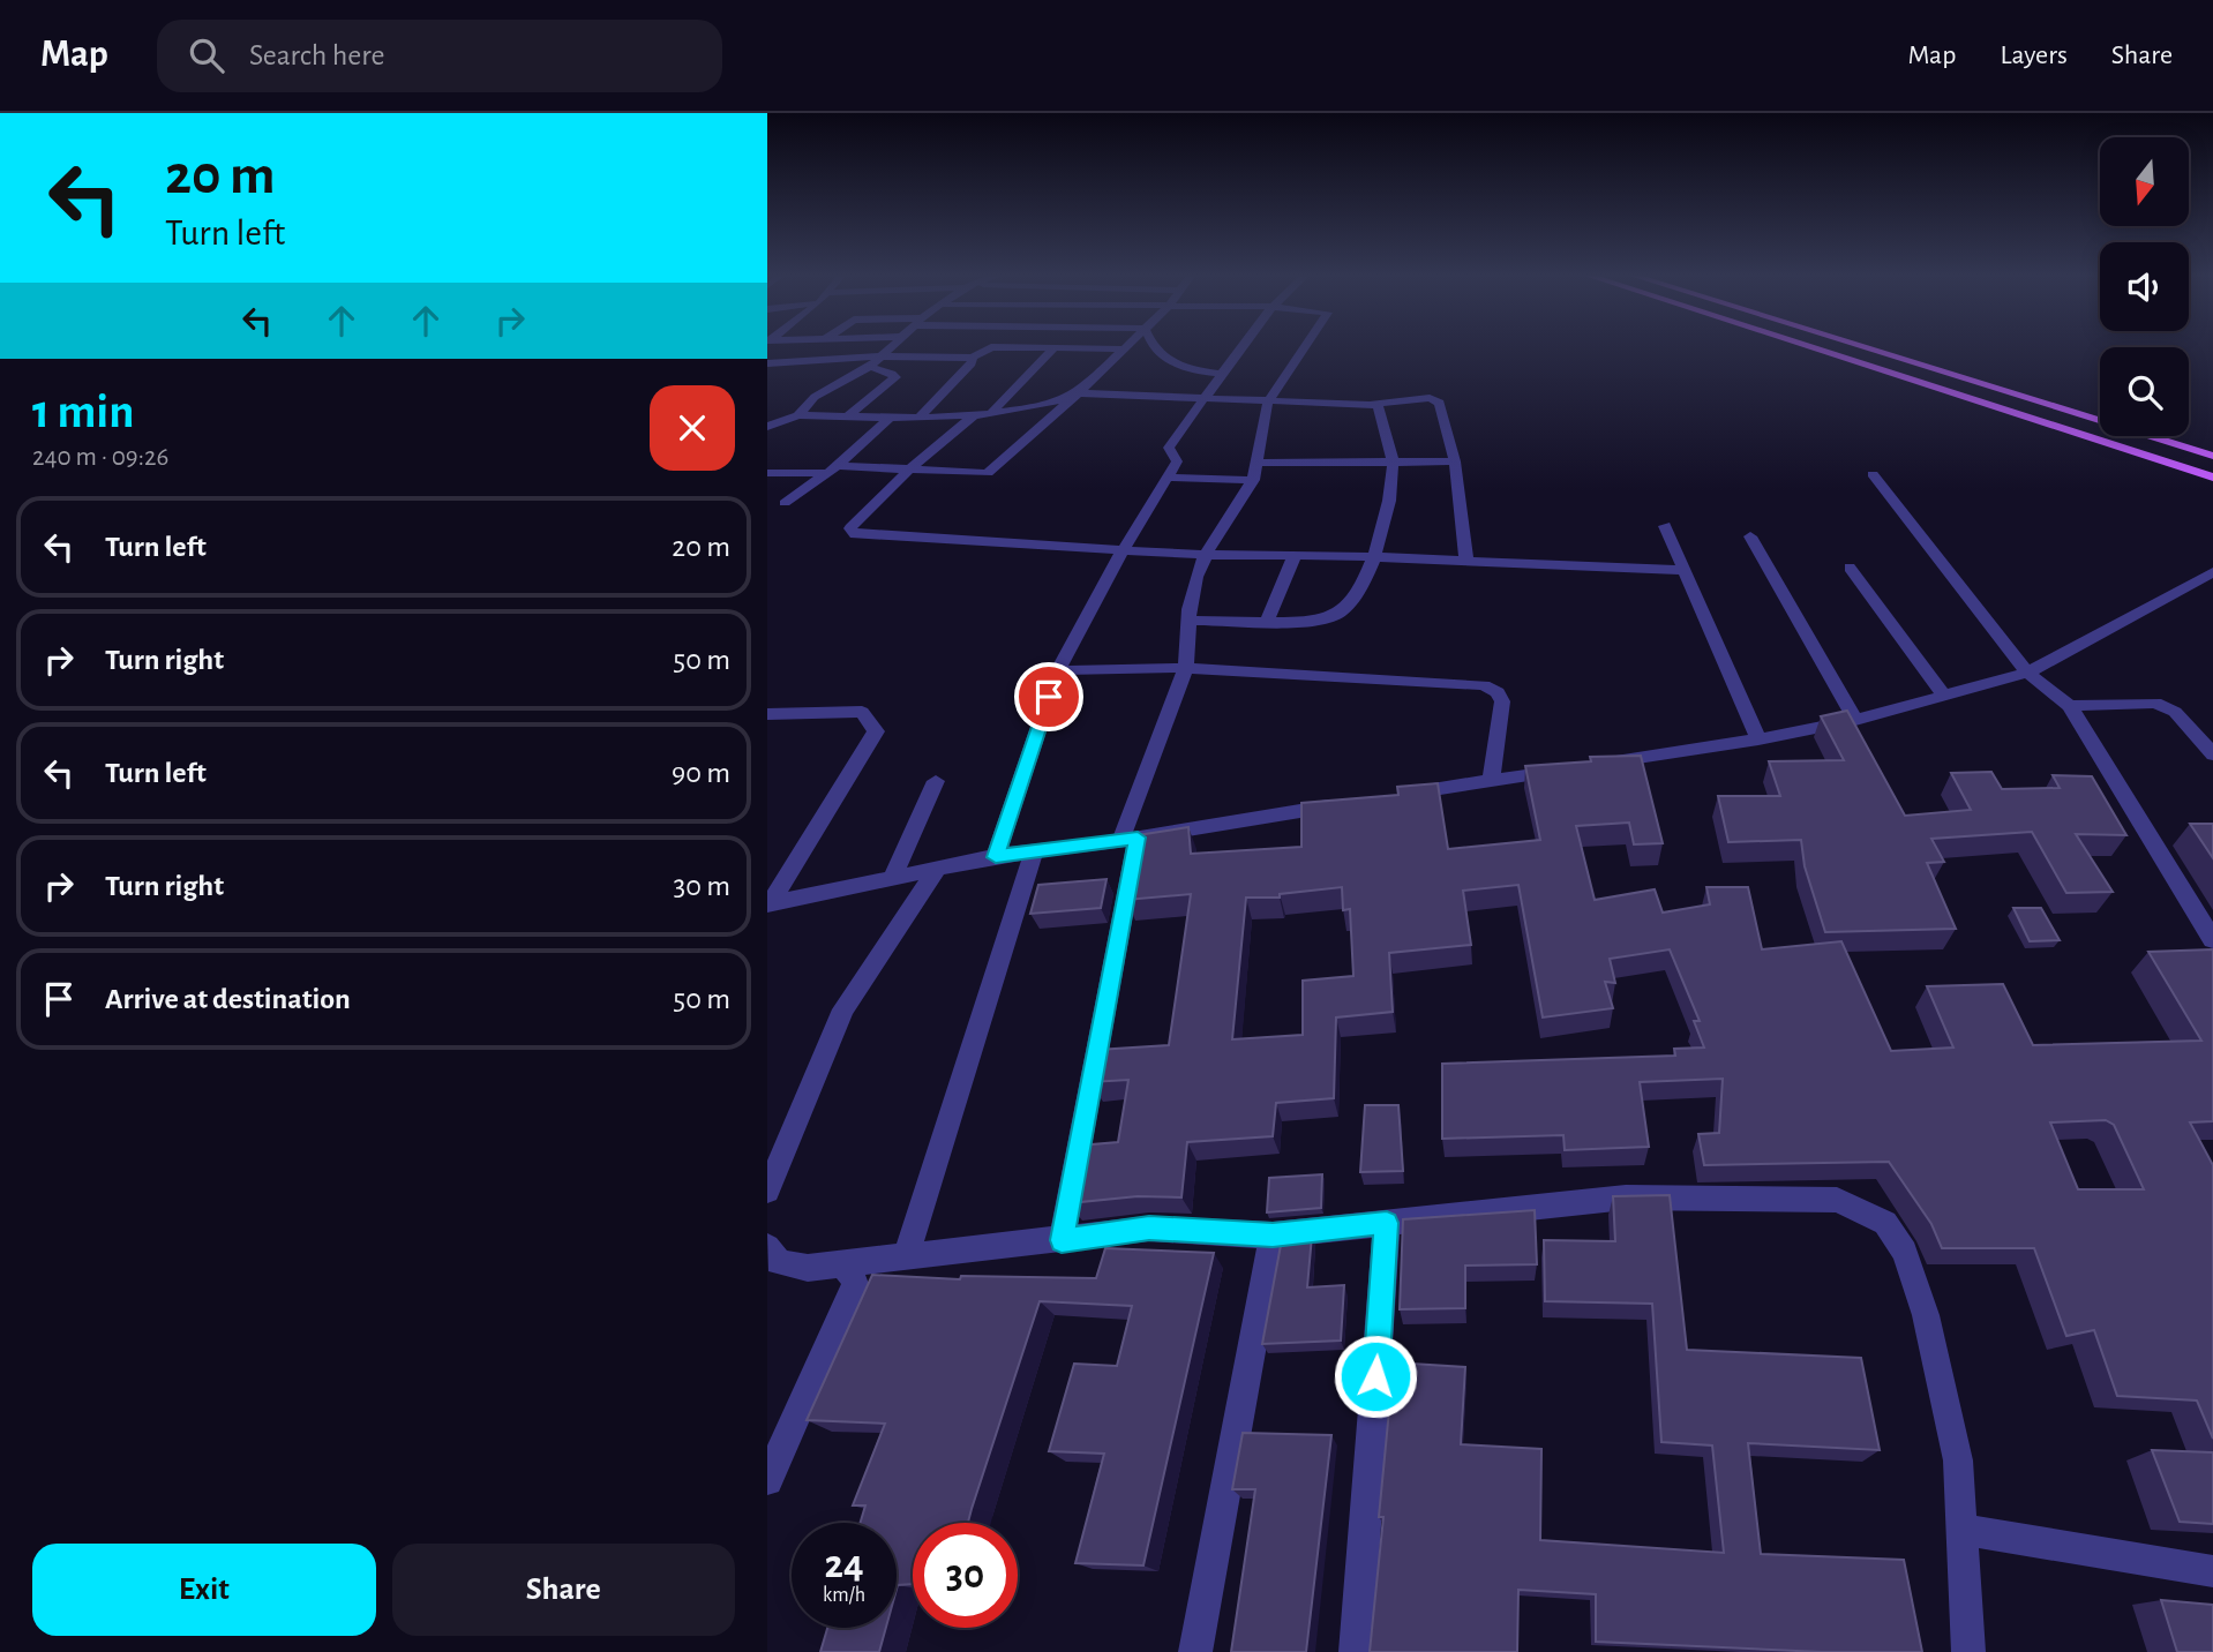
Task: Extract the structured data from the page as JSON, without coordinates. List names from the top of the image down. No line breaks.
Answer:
{"north":"bottom","page":{"header":"Map","search":"Search here","nav":["Map","Layers","Share"],"turn":["20 m","Turn left"],"heading":["1 min","240 m · 09:26"],"list":[{"name":"Turn left","value":"20 m"},{"name":"Turn right","value":"50 m"},{"name":"Turn left","value":"90 m"},{"name":"Turn right","value":"30 m"},{"name":"Arrive at destination","value":"50 m"}],"speed":"24 km/h","limit":"30","buttons":["Exit","Share"]}}
